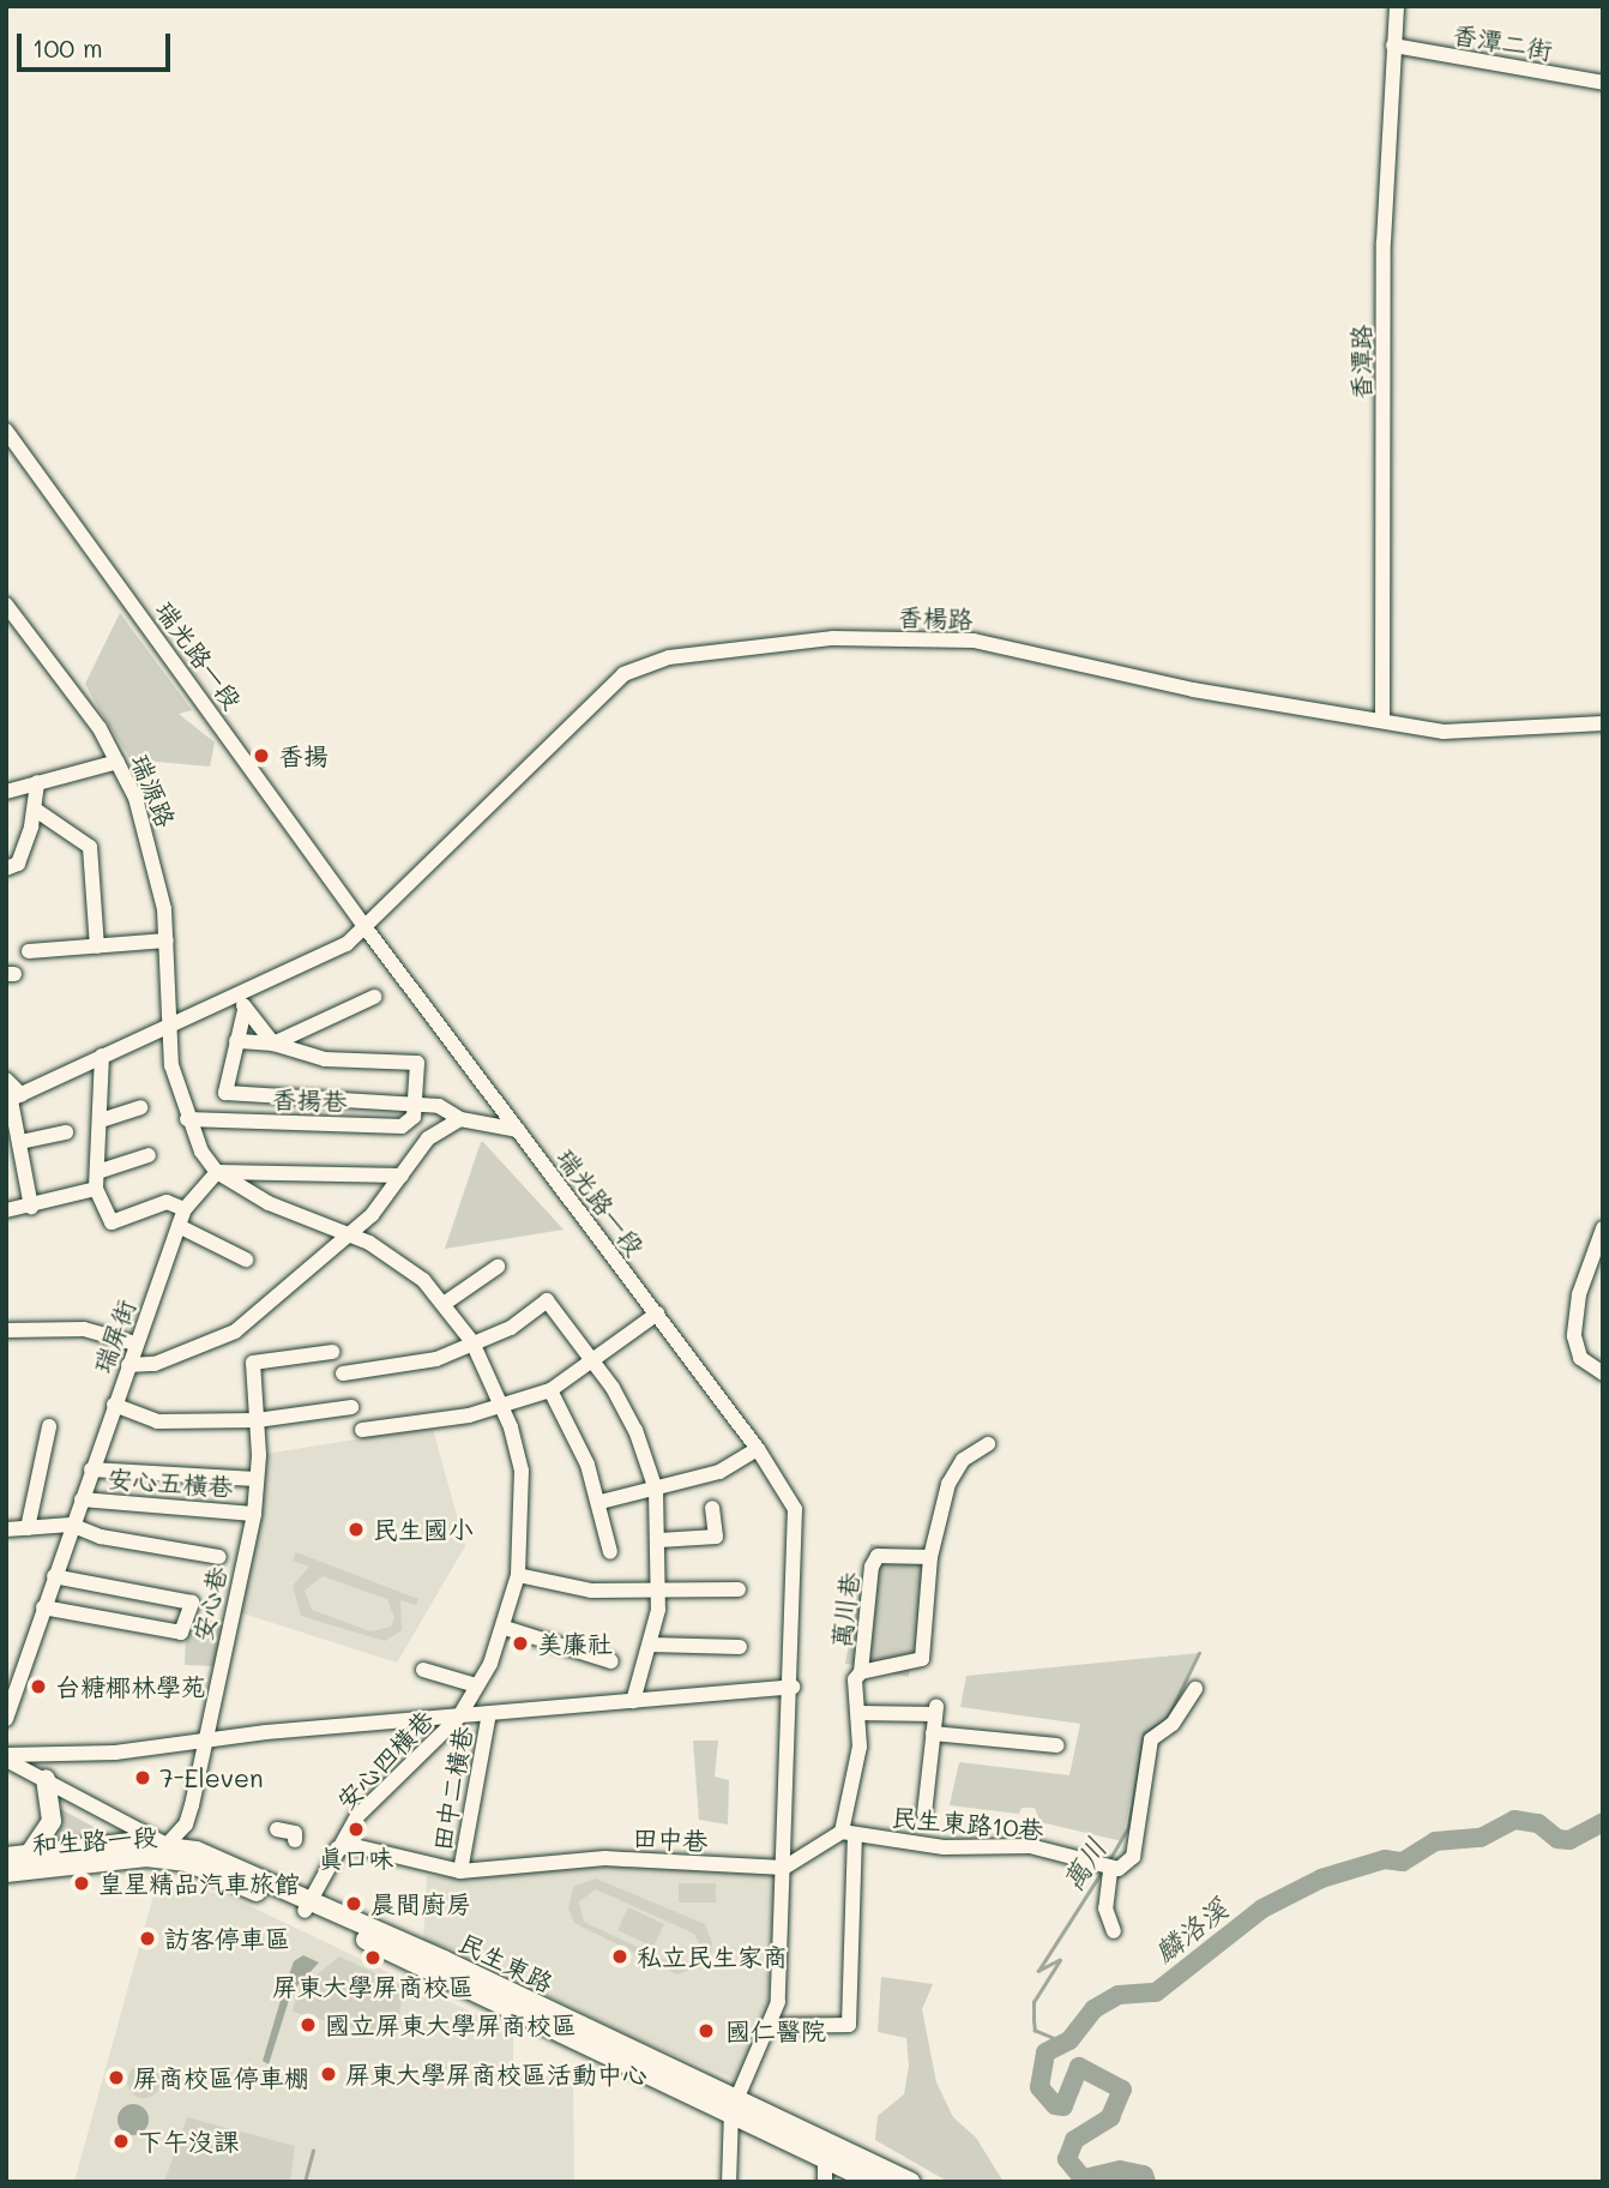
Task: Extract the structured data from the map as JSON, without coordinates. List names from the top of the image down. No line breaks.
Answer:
{"streets":{"main road":["和生路一段","民生東路"],"street":["香潭二街","香潭路","香楊路","瑞光路一段","瑞源路","香揚巷","瑞屏街","安心五橫巷","安心巷","萬川巷","安心四橫巷","田中二橫巷","民生東路10巷","田中巷"]},"crossings":[["香潭二街","香潭路"],["香潭路","香楊路"],["香楊路","瑞光路一段"],["瑞光路一段","民生東路10巷"],["瑞光路一段","田中巷"],["瑞光路一段","民生東路"],["瑞屏街","安心五橫巷"],["安心五橫巷","安心巷"],["安心巷","和生路一段"],["安心巷","民生東路"],["安心四橫巷","田中巷"],["安心四橫巷","民生東路"],["田中二橫巷","田中巷"],["和生路一段","民生東路"]],"water":["萬川","麟洛溪"],"places":["香揚","民生國小","美廉社","台糖椰林學苑","7-Eleven","真口味","皇星精品汽車旅館","晨間廚房","訪客停車區","私立民生家商","屏東大學屏商校區","國立屏東大學屏商校區","國仁醫院","屏東大學屏商校區活動中心","屏商校區停車棚","下午沒課"],"scale_bar":"100 m"}
